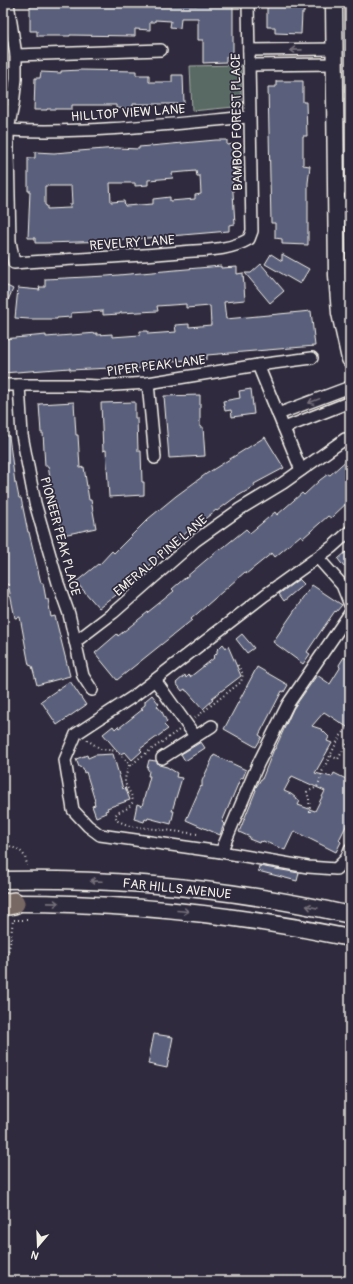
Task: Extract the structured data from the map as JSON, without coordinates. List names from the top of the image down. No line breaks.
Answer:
{"streets":{"main road":["FAR HILLS AVENUE"],"street":["HILLTOP VIEW LANE","BAMBOO FOREST PLACE","REVELRY LANE","PIPER PEAK LANE","PIONEER PEAK PLACE","EMERALD PINE LANE"]},"crossings":[["HILLTOP VIEW LANE","BAMBOO FOREST PLACE"],["HILLTOP VIEW LANE","REVELRY LANE"],["BAMBOO FOREST PLACE","REVELRY LANE"],["PIPER PEAK LANE","PIONEER PEAK PLACE"],["PIONEER PEAK PLACE","EMERALD PINE LANE"]],"north":"bottom"}
